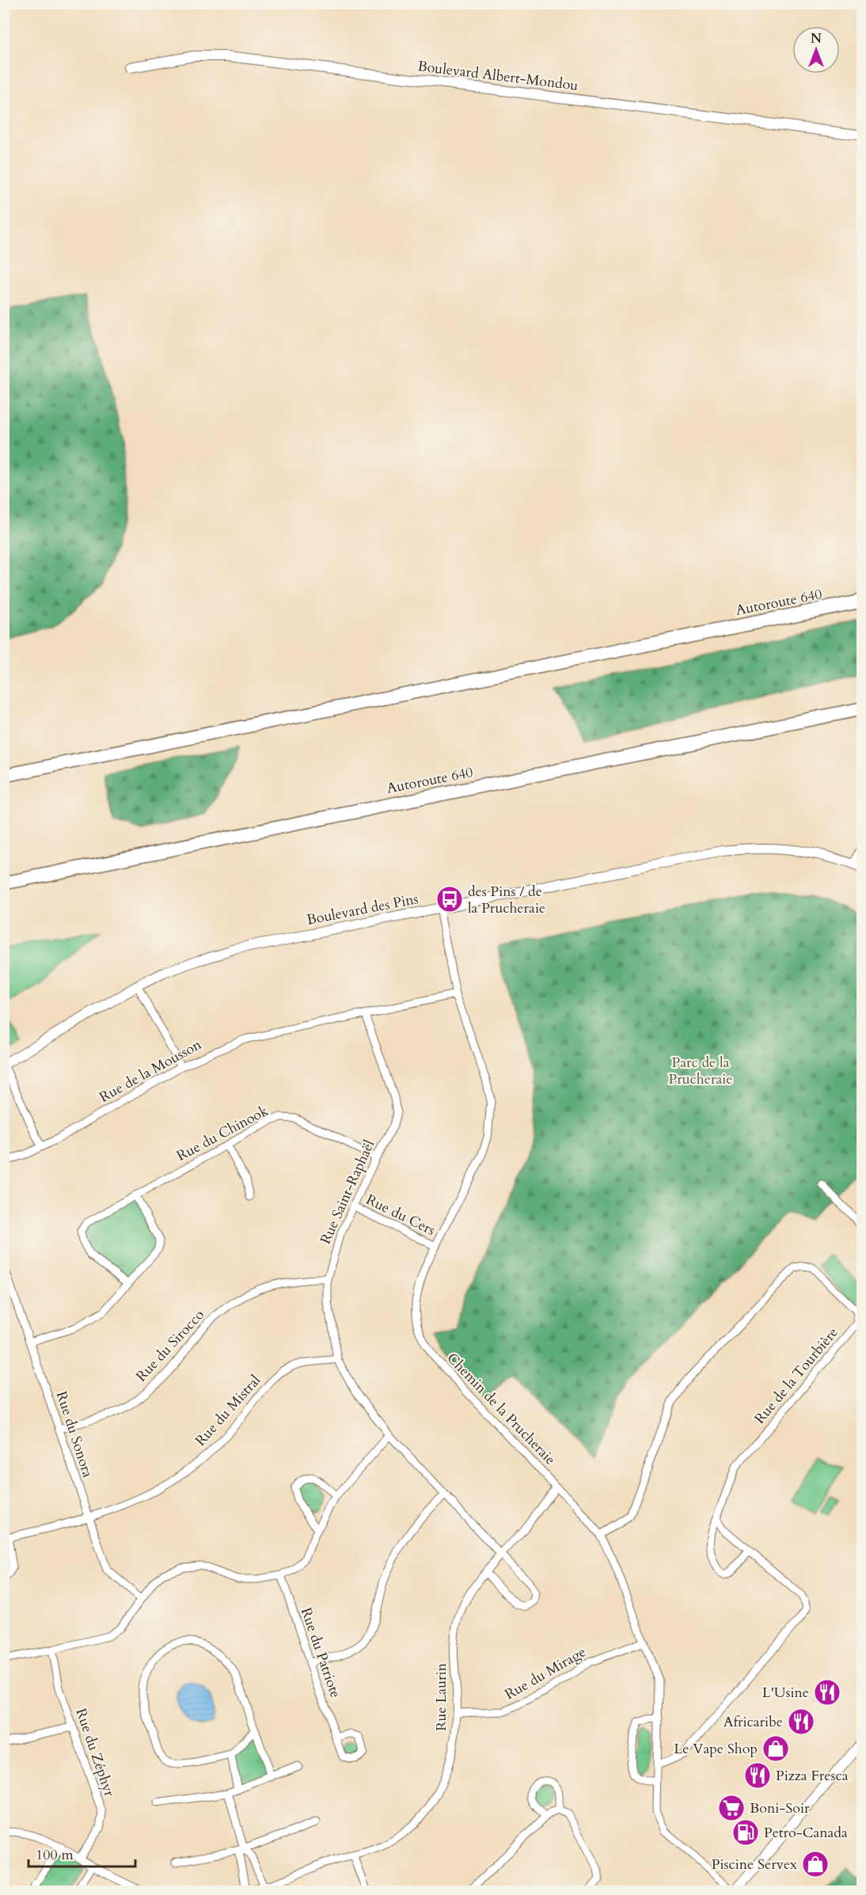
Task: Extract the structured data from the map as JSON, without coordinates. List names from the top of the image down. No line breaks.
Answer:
{"streets":{"highway":["Autoroute 640"],"street":["Boulevard Albert-Mondou","Boulevard des Pins","Rue de la Mousson","Rue du Chinook","Rue Saint-Raphaël","Rue du Cers","Rue du Sirocco","Rue de la Tourbière","Chemin de la Prucheraie","Rue du Mistral","Rue du Sonora","Rue du Patriote","Rue du Mirage","Rue Laurin","Rue du Zéphyr"]},"crossings":[["Boulevard des Pins","Chemin de la Prucheraie"],["Rue de la Mousson","Rue Saint-Raphaël"],["Rue de la Mousson","Chemin de la Prucheraie"],["Rue du Chinook","Rue Saint-Raphaël"],["Rue Saint-Raphaël","Rue du Cers"],["Rue Saint-Raphaël","Rue du Sirocco"],["Rue Saint-Raphaël","Rue du Mistral"],["Rue Saint-Raphaël","Rue Laurin"],["Rue du Cers","Chemin de la Prucheraie"],["Rue du Sirocco","Rue du Sonora"],["Rue de la Tourbière","Chemin de la Prucheraie"],["Chemin de la Prucheraie","Rue du Mirage"],["Chemin de la Prucheraie","Rue Laurin"],["Rue du Mistral","Rue du Sonora"],["Rue du Mirage","Rue Laurin"]],"parks":["Parc de la Prucheraie"],"places":{"bus stop":["des Pins / de la Prucheraie"],"restaurant":["L'Usine","Africaribe","Pizza Fresca"],"shop":["Le Vape Shop","Piscine Servex"],"supermarket":["Boni-Soir"],"fuel station":["Petro-Canada"]},"scale_bar":"100 m","north":"top"}
